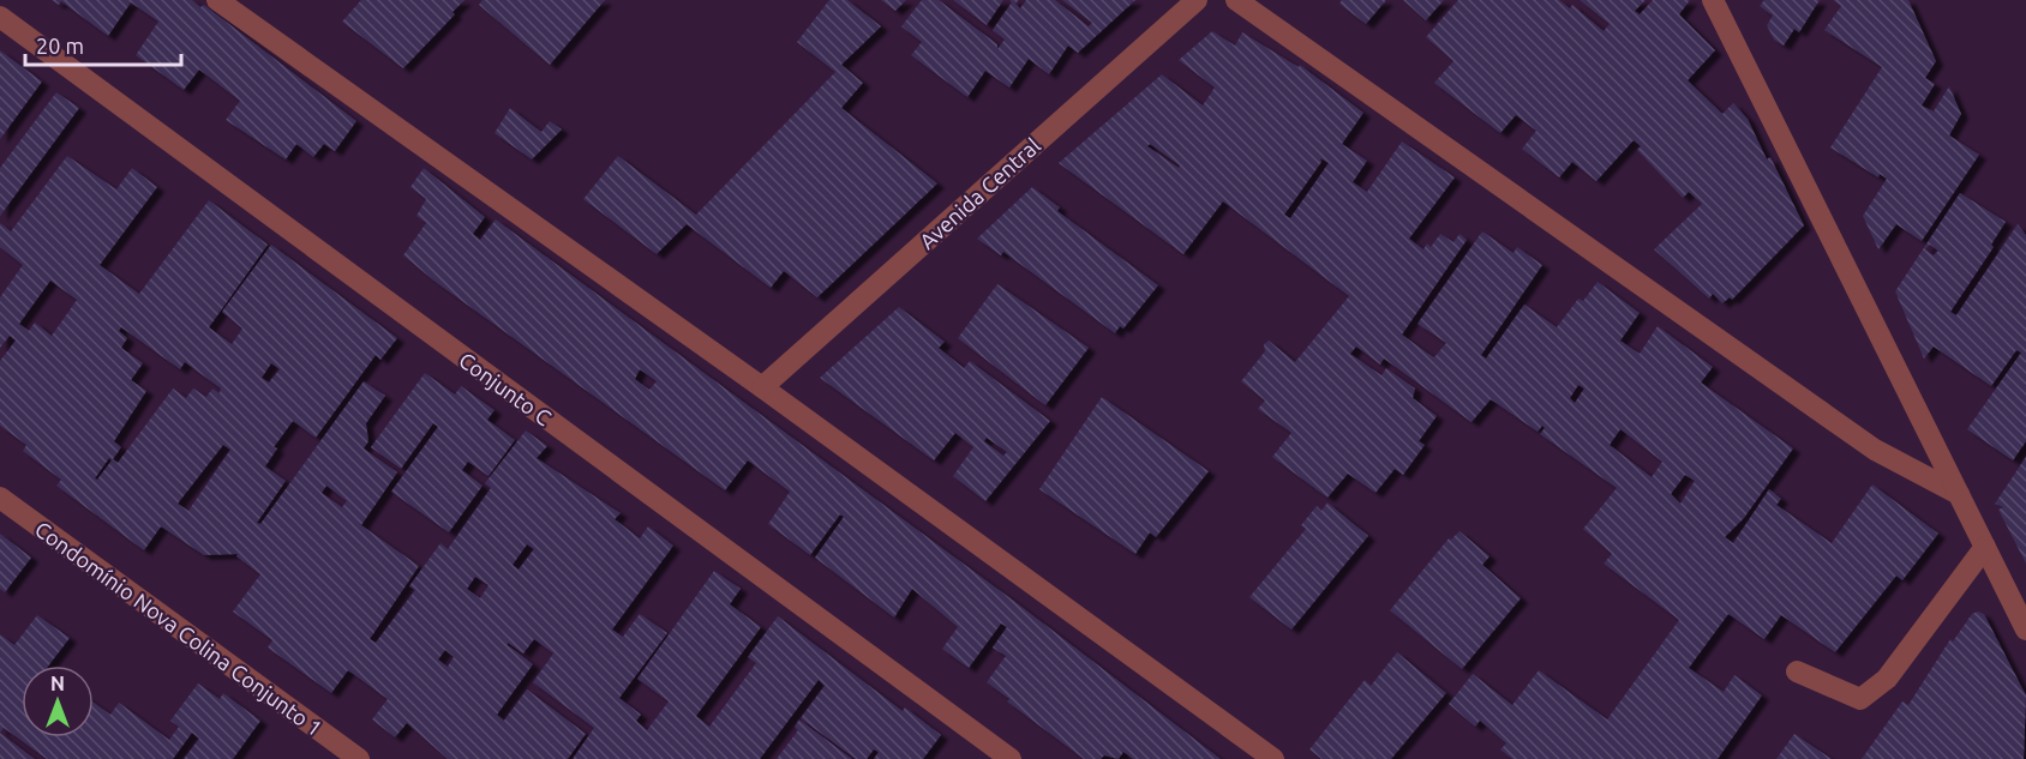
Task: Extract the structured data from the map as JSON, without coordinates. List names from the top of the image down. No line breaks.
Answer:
{"streets":{"street":["Avenida Central","Conjunto C","Condomínio Nova Colina Conjunto 1"]},"scale_bar":"20 m","north":"top"}
